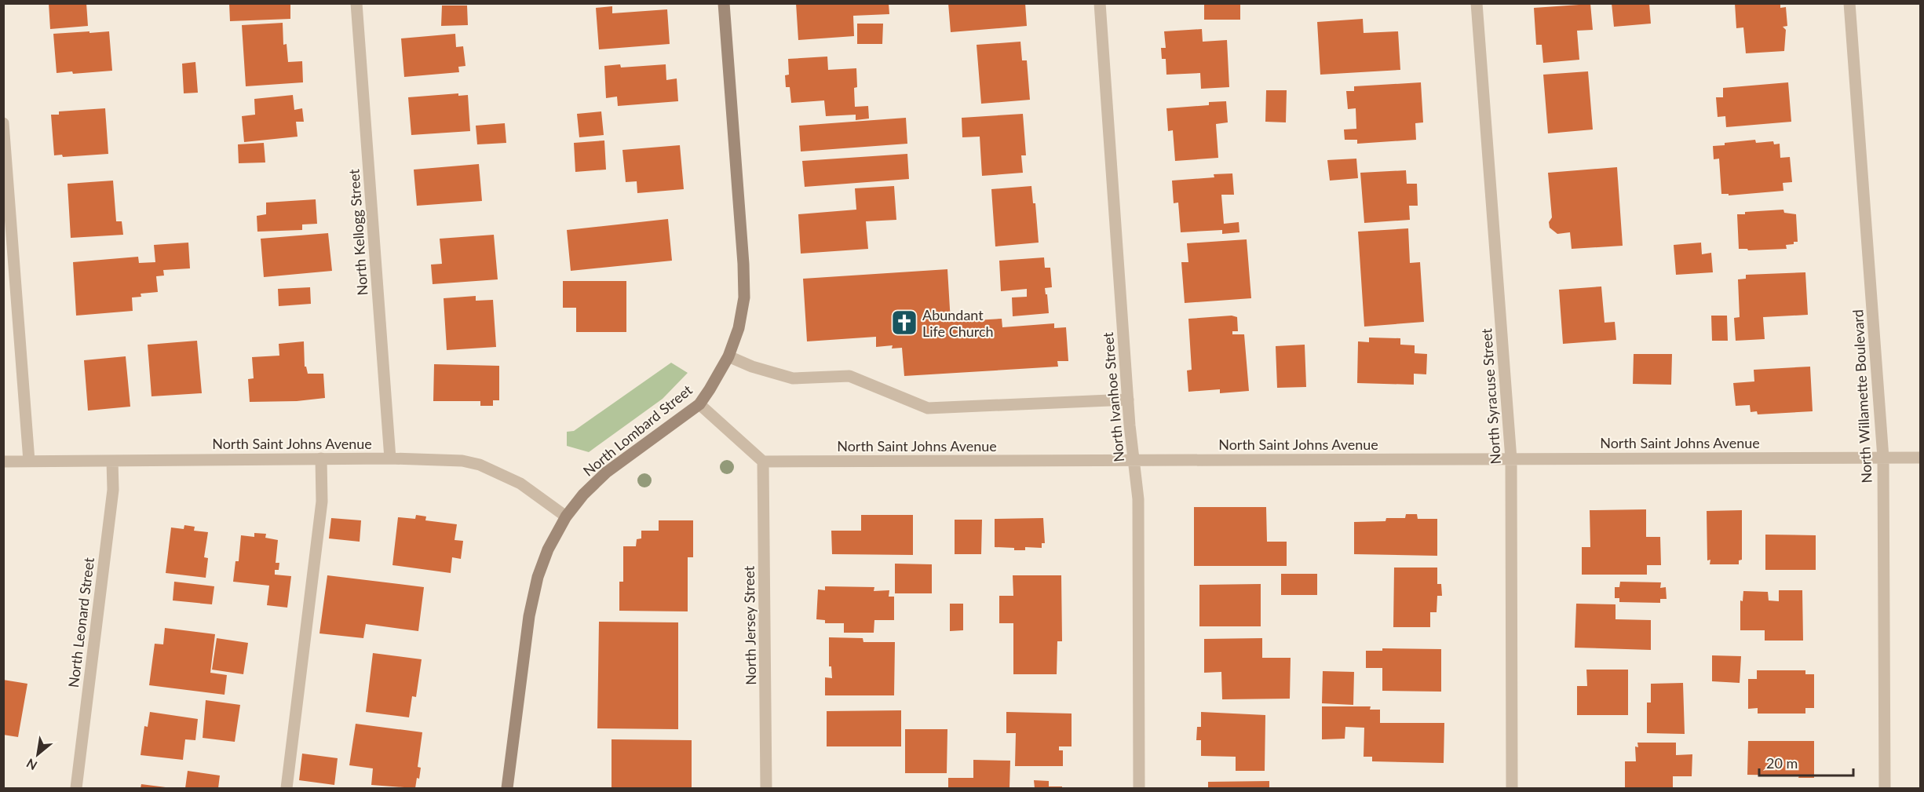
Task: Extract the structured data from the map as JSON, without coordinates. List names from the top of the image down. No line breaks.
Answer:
{"streets":{"main road":["North Lombard Street"],"street":["North Kellogg Street","North Syracuse Street","North Willamette Boulevard","North Ivanhoe Street","North Saint Johns Avenue","North Leonard Street","North Jersey Street"]},"crossings":[["North Kellogg Street","North Saint Johns Avenue"],["North Syracuse Street","North Saint Johns Avenue"],["North Willamette Boulevard","North Saint Johns Avenue"],["North Ivanhoe Street","North Saint Johns Avenue"],["North Lombard Street","North Saint Johns Avenue"],["North Saint Johns Avenue","North Leonard Street"],["North Saint Johns Avenue","North Jersey Street"]],"places":{"church":["Abundant Life Church"]},"scale_bar":"20 m","north":"bottom left"}
